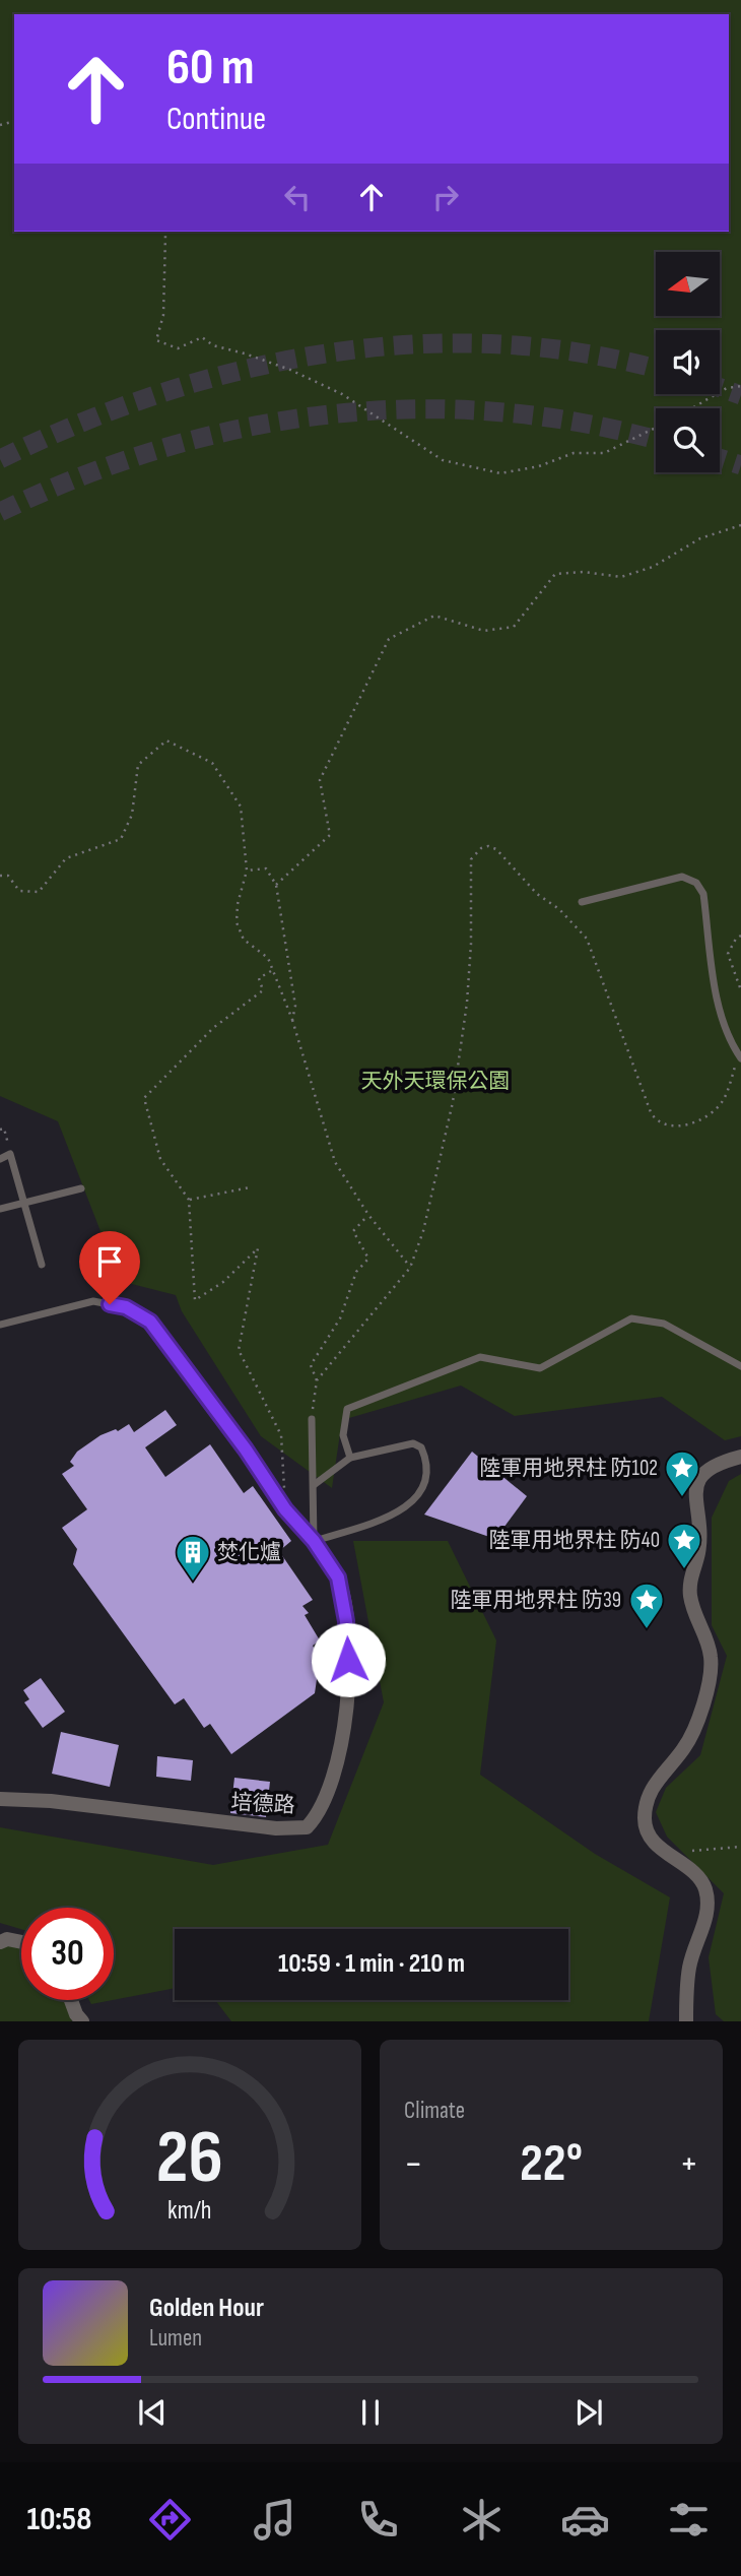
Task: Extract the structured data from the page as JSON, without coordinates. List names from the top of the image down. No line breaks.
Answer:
{"streets":{"street":["培德路"]},"parks":["天外天環保公園"],"places":{"place":["陸軍用地界柱 防102","陸軍用地界柱 防40","陸軍用地界柱 防39"],"building":["焚化爐"]},"north":"left","page":{"turn":["60 m","Continue"],"limit":"30","trip":"10:59 · 1 min · 210 m","tile":"Climate","heat":["−","22°","+"],"song":["Golden Hour","Lumen"],"tabs":"10:58","gauge":["26","km/h"]}}
